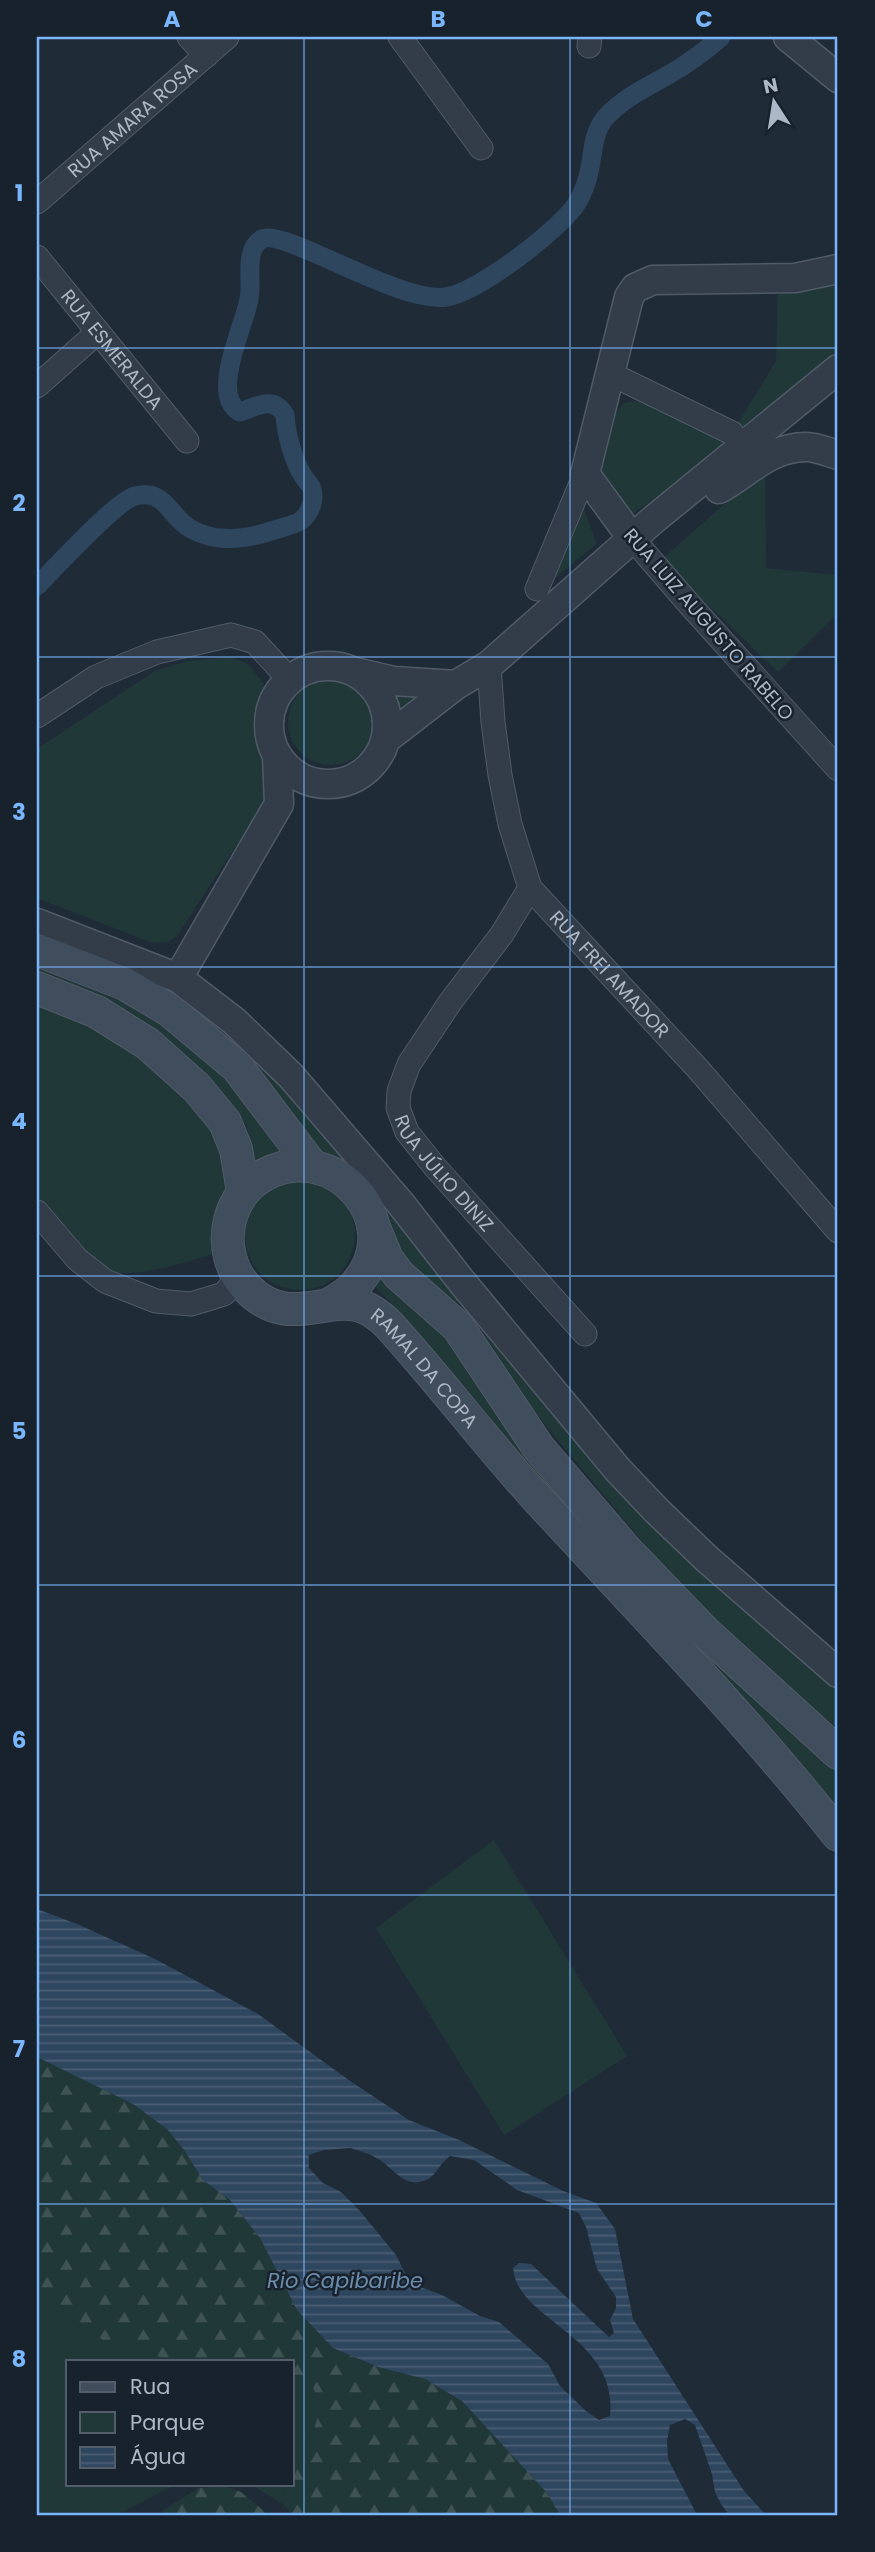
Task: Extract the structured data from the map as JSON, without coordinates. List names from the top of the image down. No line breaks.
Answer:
{"streets":{"main road":["RAMAL DA COPA"],"street":["RUA AMARA ROSA","RUA ESMERALDA","RUA LUIZ AUGUSTO RABELO","RUA FREI AMADOR","RUA JÚLIO DINIZ"]},"crossings":[["RUA FREI AMADOR","RUA JÚLIO DINIZ"]],"water":["Rio Capibaribe"],"legend":["Rua","Parque","Água"],"north":"top","grid":{"columns":["A","B","C"],"rows":["1","2","3","4","5","6","7","8"]}}
